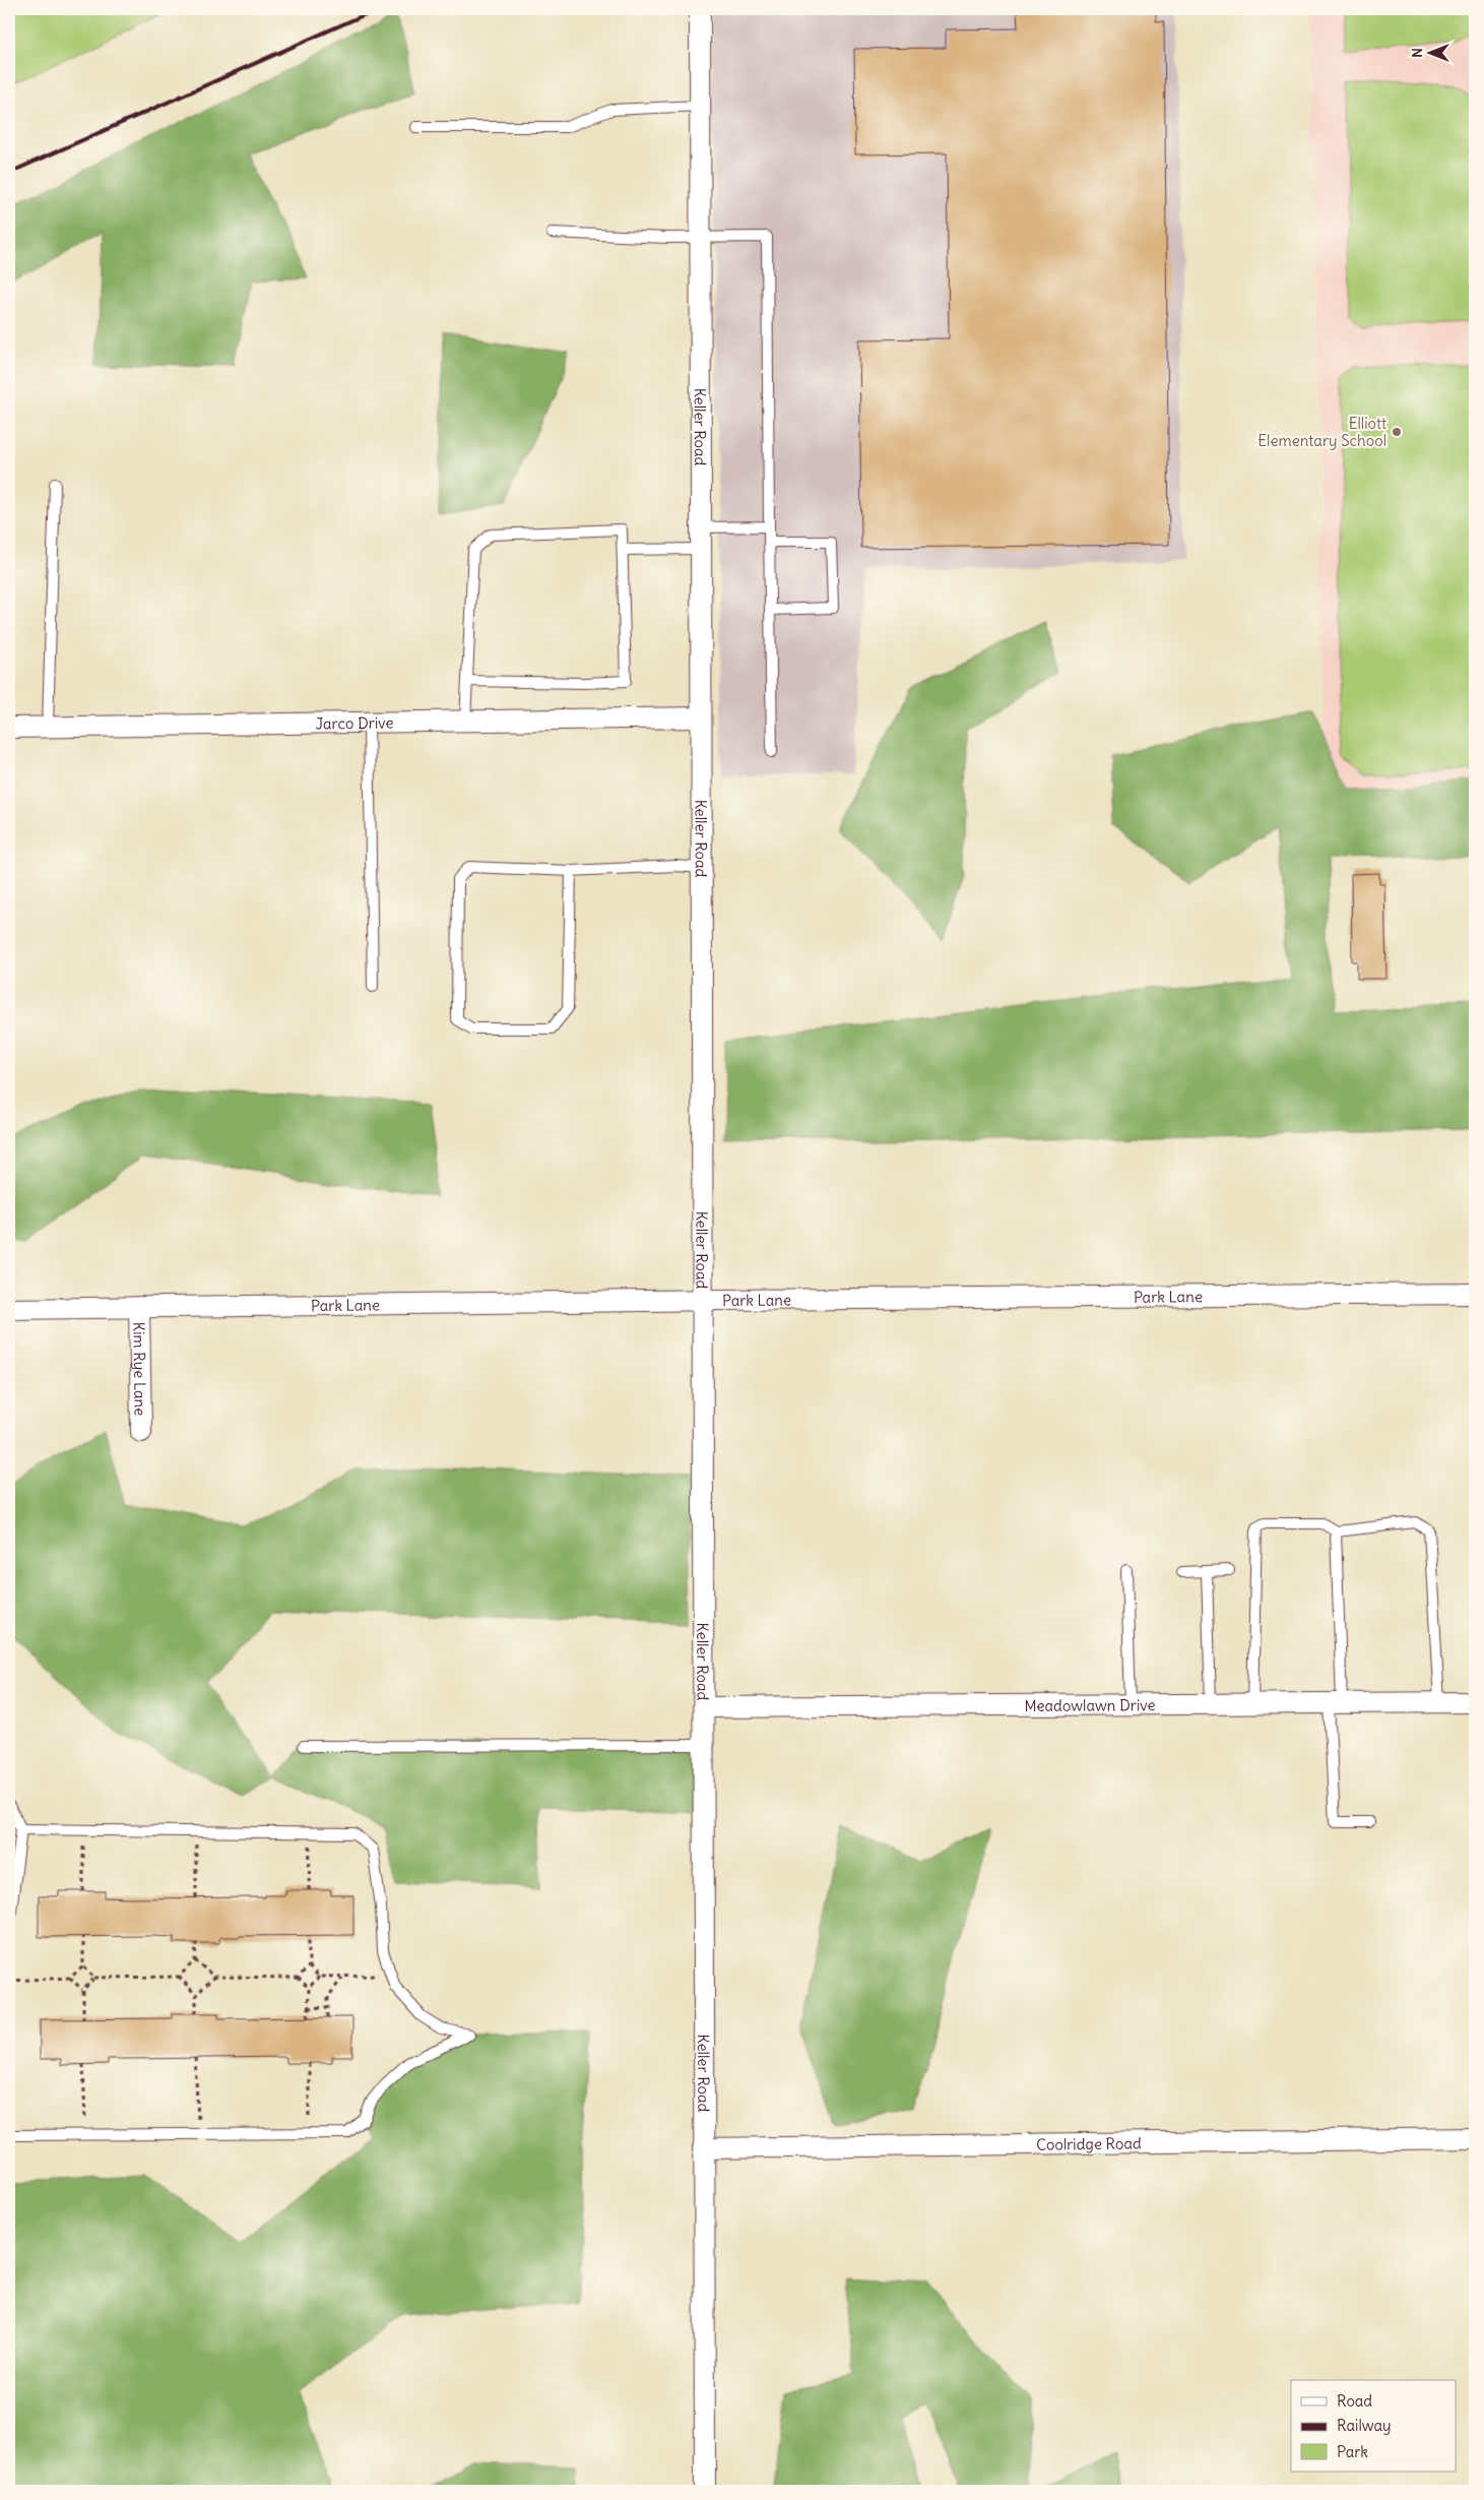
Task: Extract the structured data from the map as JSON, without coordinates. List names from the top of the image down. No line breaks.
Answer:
{"streets":{"street":["Keller Road","Jarco Drive","Park Lane","Kim Rye Lane","Meadowlawn Drive","Coolridge Road"]},"crossings":[["Keller Road","Jarco Drive"],["Keller Road","Park Lane"],["Keller Road","Meadowlawn Drive"],["Keller Road","Coolridge Road"],["Park Lane","Kim Rye Lane"]],"places":["Elliott Elementary School"],"legend":["Road","Railway","Park"],"north":"left"}
